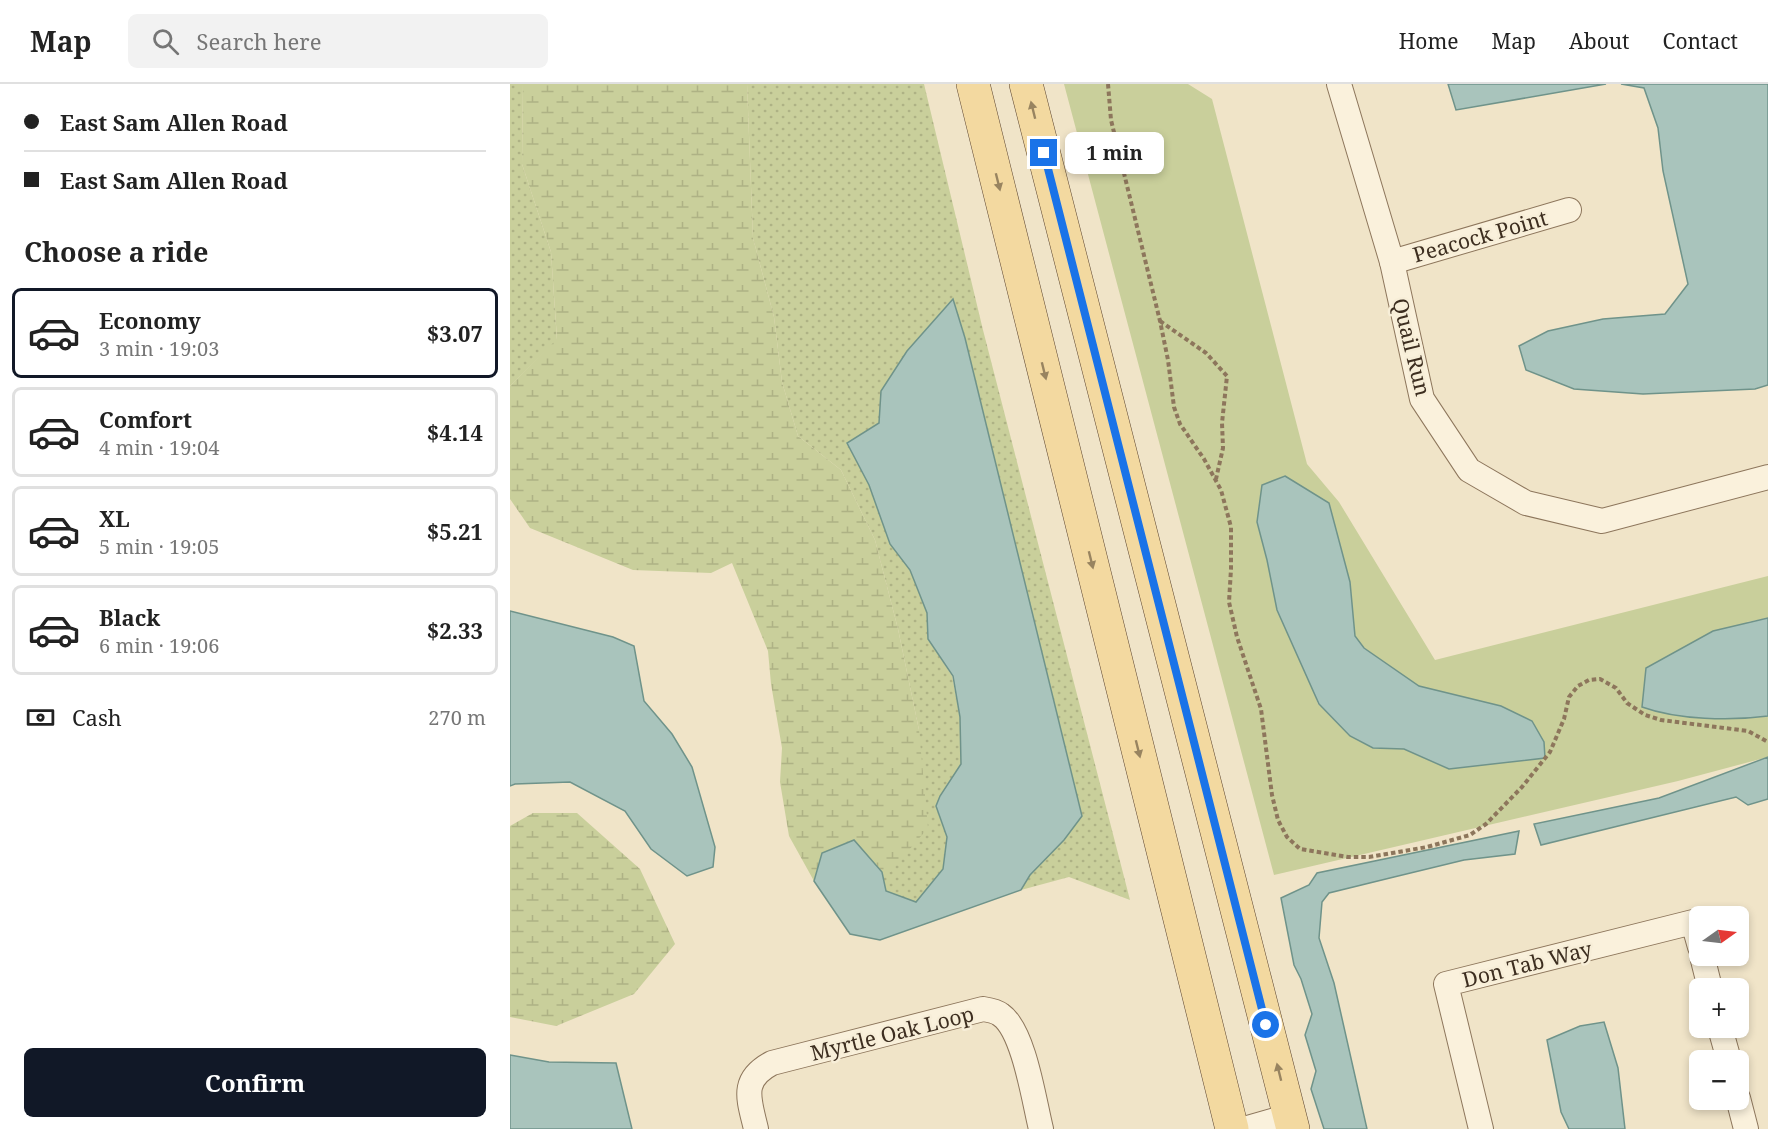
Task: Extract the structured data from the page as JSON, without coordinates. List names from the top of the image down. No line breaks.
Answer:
{"streets":{"street":["Peacock Point","Quail Run","Don Tab Way","Myrtle Oak Loop"]},"crossings":[["Peacock Point","Quail Run"]],"north":"right","page":{"header":"Map","search":"Search here","nav":["Home","Map","About","Contact"],"banner":["East Sam Allen Road","East Sam Allen Road"],"bubble":"1 min","heading":"Choose a ride","list":[{"name":"Economy","note":"3 min · 19:03","value":"$3.07"},{"name":"Comfort","note":"4 min · 19:04","value":"$4.14"},{"name":"XL","note":"5 min · 19:05","value":"$5.21"},{"name":"Black","note":"6 min · 19:06","value":"$2.33"}],"pay":["Cash","270 m"],"map_buttons":["+","−"],"buttons":"Confirm"}}
